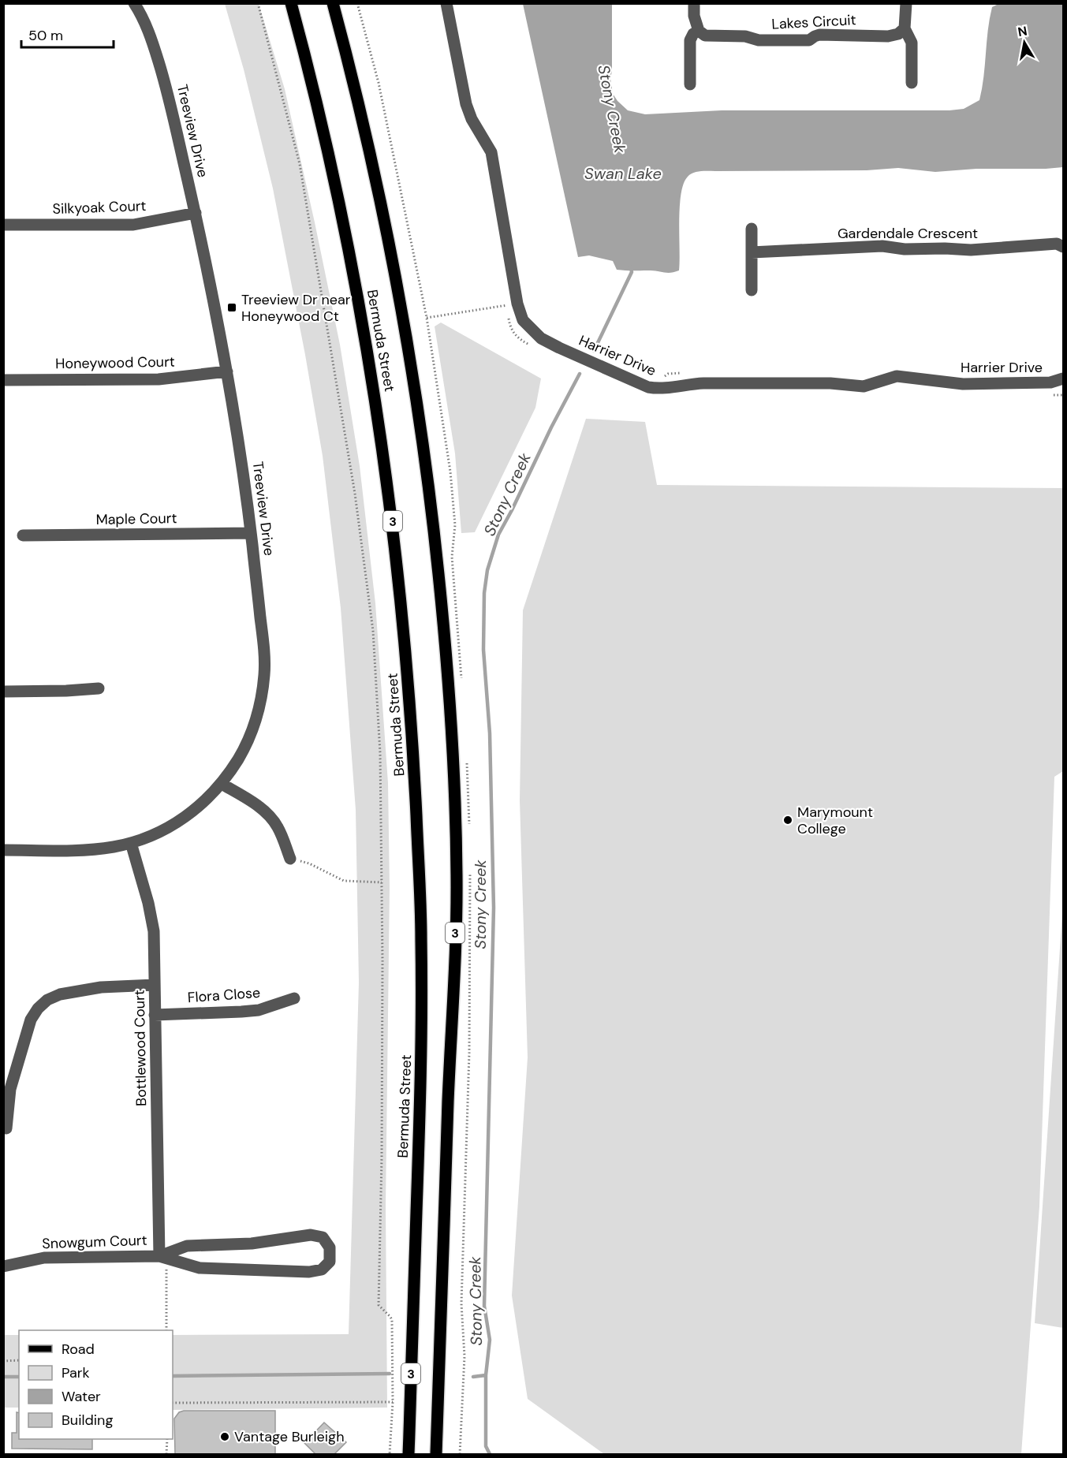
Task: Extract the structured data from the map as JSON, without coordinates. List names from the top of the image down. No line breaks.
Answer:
{"streets":{"main road":["Bermuda Street","3"],"street":["Lakes Circuit","Treeview Drive","Silkyoak Court","Gardendale Crescent","Harrier Drive","Honeywood Court","Maple Court","Flora Close","Bottlewood Court","Snowgum Court"]},"crossings":[["Treeview Drive","Silkyoak Court"],["Treeview Drive","Honeywood Court"],["Treeview Drive","Maple Court"],["Treeview Drive","Bottlewood Court"],["Flora Close","Bottlewood Court"],["Bottlewood Court","Snowgum Court"]],"water":["Stony Creek","Swan Lake"],"places":{"transit":["Treeview Dr near Honeywood Ct"],"other":["Marymount College","Vantage Burleigh"]},"legend":["Road","Park","Water","Building"],"scale_bar":"50 m","north":"top"}
